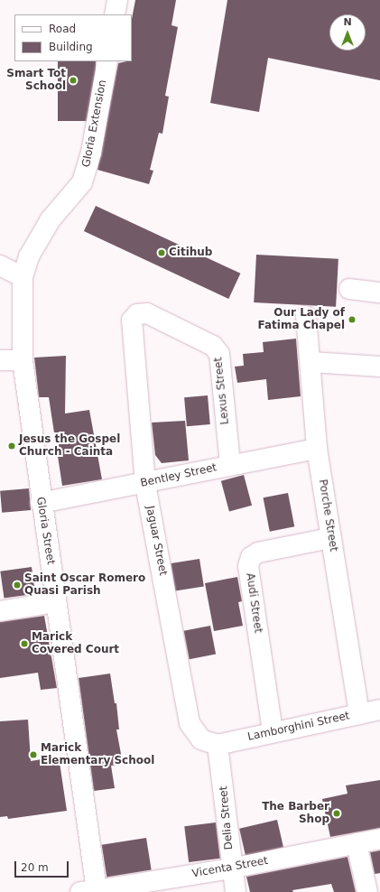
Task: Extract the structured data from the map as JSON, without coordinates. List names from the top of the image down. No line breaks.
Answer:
{"streets":{"street":["Gloria Extension","Lexus Street","Bentley Street","Porche Street","Gloria Street","Jaguar Street","Audi Street","Lamborghini Street","Delia Street","Vicenta Street"]},"crossings":[["Gloria Extension","Gloria Street"],["Lexus Street","Bentley Street"],["Lexus Street","Jaguar Street"],["Bentley Street","Porche Street"],["Bentley Street","Gloria Street"],["Bentley Street","Jaguar Street"],["Porche Street","Audi Street"],["Porche Street","Lamborghini Street"],["Gloria Street","Vicenta Street"],["Jaguar Street","Lamborghini Street"],["Jaguar Street","Delia Street"],["Audi Street","Lamborghini Street"],["Lamborghini Street","Delia Street"],["Delia Street","Vicenta Street"]],"places":["Smart Tot School","Citihub","Our Lady of Fatima Chapel","Jesus the Gospel Church - Cainta","Saint Oscar Romero Quasi Parish","Marick Covered Court","Marick Elementary School","The Barber Shop"],"legend":["Road","Building"],"scale_bar":"20 m","north":"top"}
